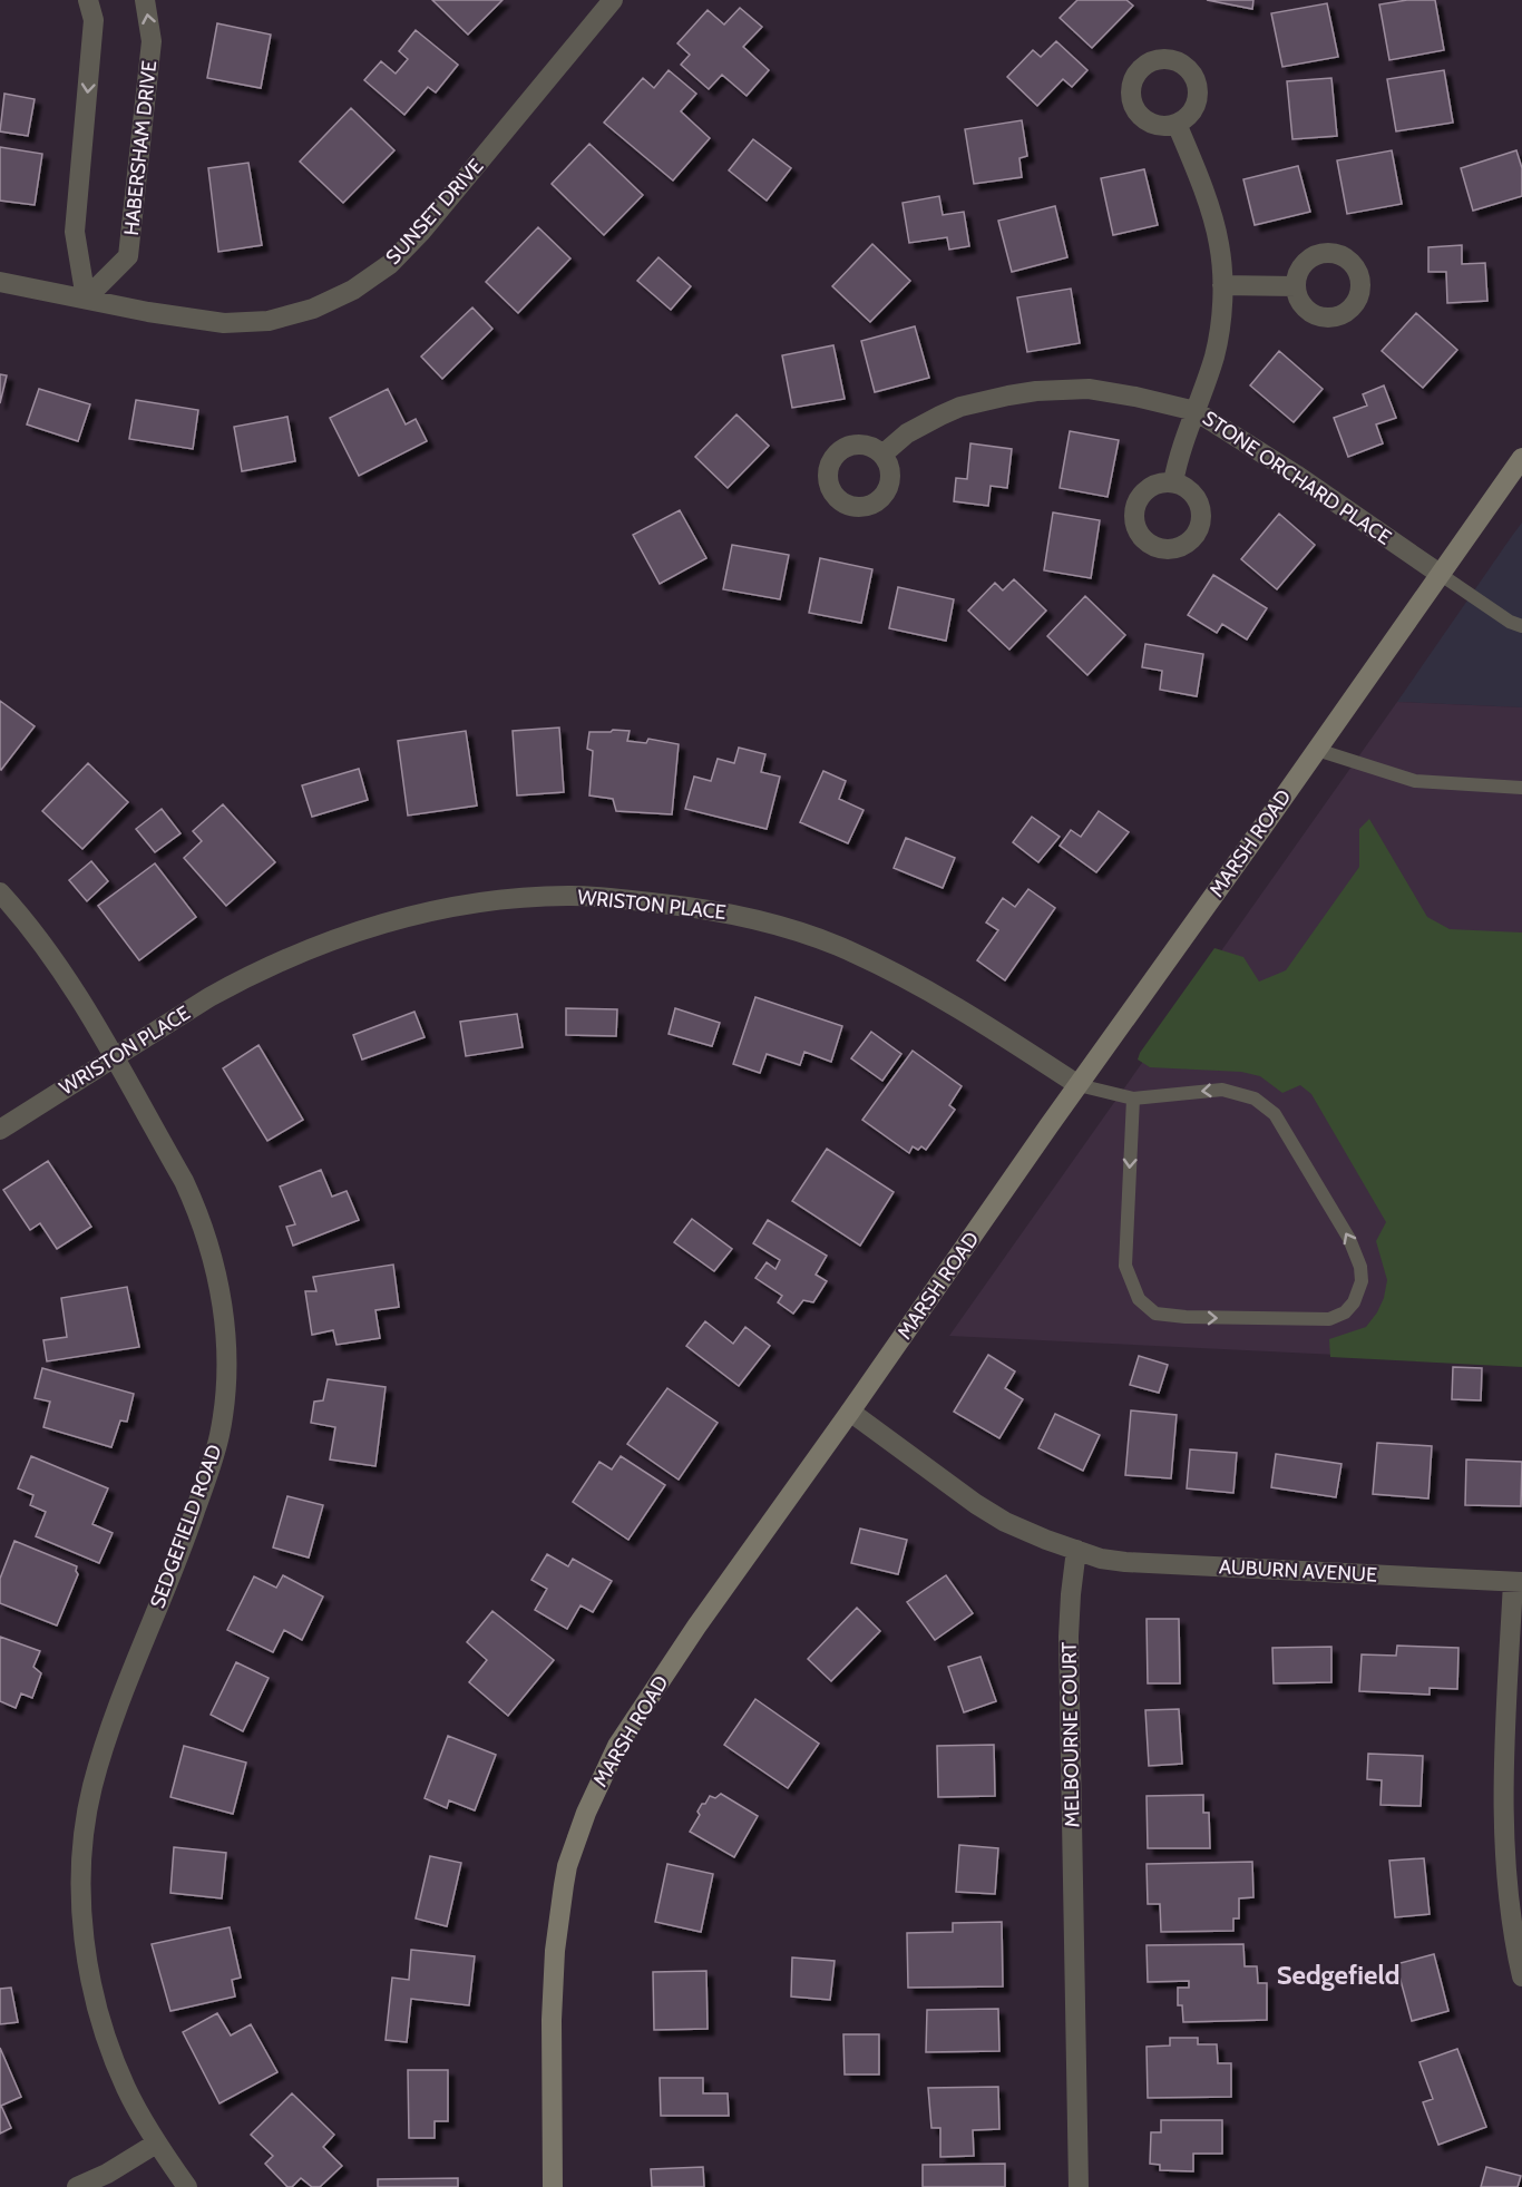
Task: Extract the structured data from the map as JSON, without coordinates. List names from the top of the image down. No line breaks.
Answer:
{"streets":{"street":["HABERSHAM DRIVE","SUNSET DRIVE","STONE ORCHARD PLACE","MARSH ROAD","WRISTON PLACE","SEDGEFIELD ROAD","AUBURN AVENUE","MELBOURNE COURT"]},"crossings":[["HABERSHAM DRIVE","SUNSET DRIVE"],["STONE ORCHARD PLACE","MARSH ROAD"],["MARSH ROAD","WRISTON PLACE"],["WRISTON PLACE","SEDGEFIELD ROAD"],["AUBURN AVENUE","MELBOURNE COURT"]],"districts":["Sedgefield"]}
